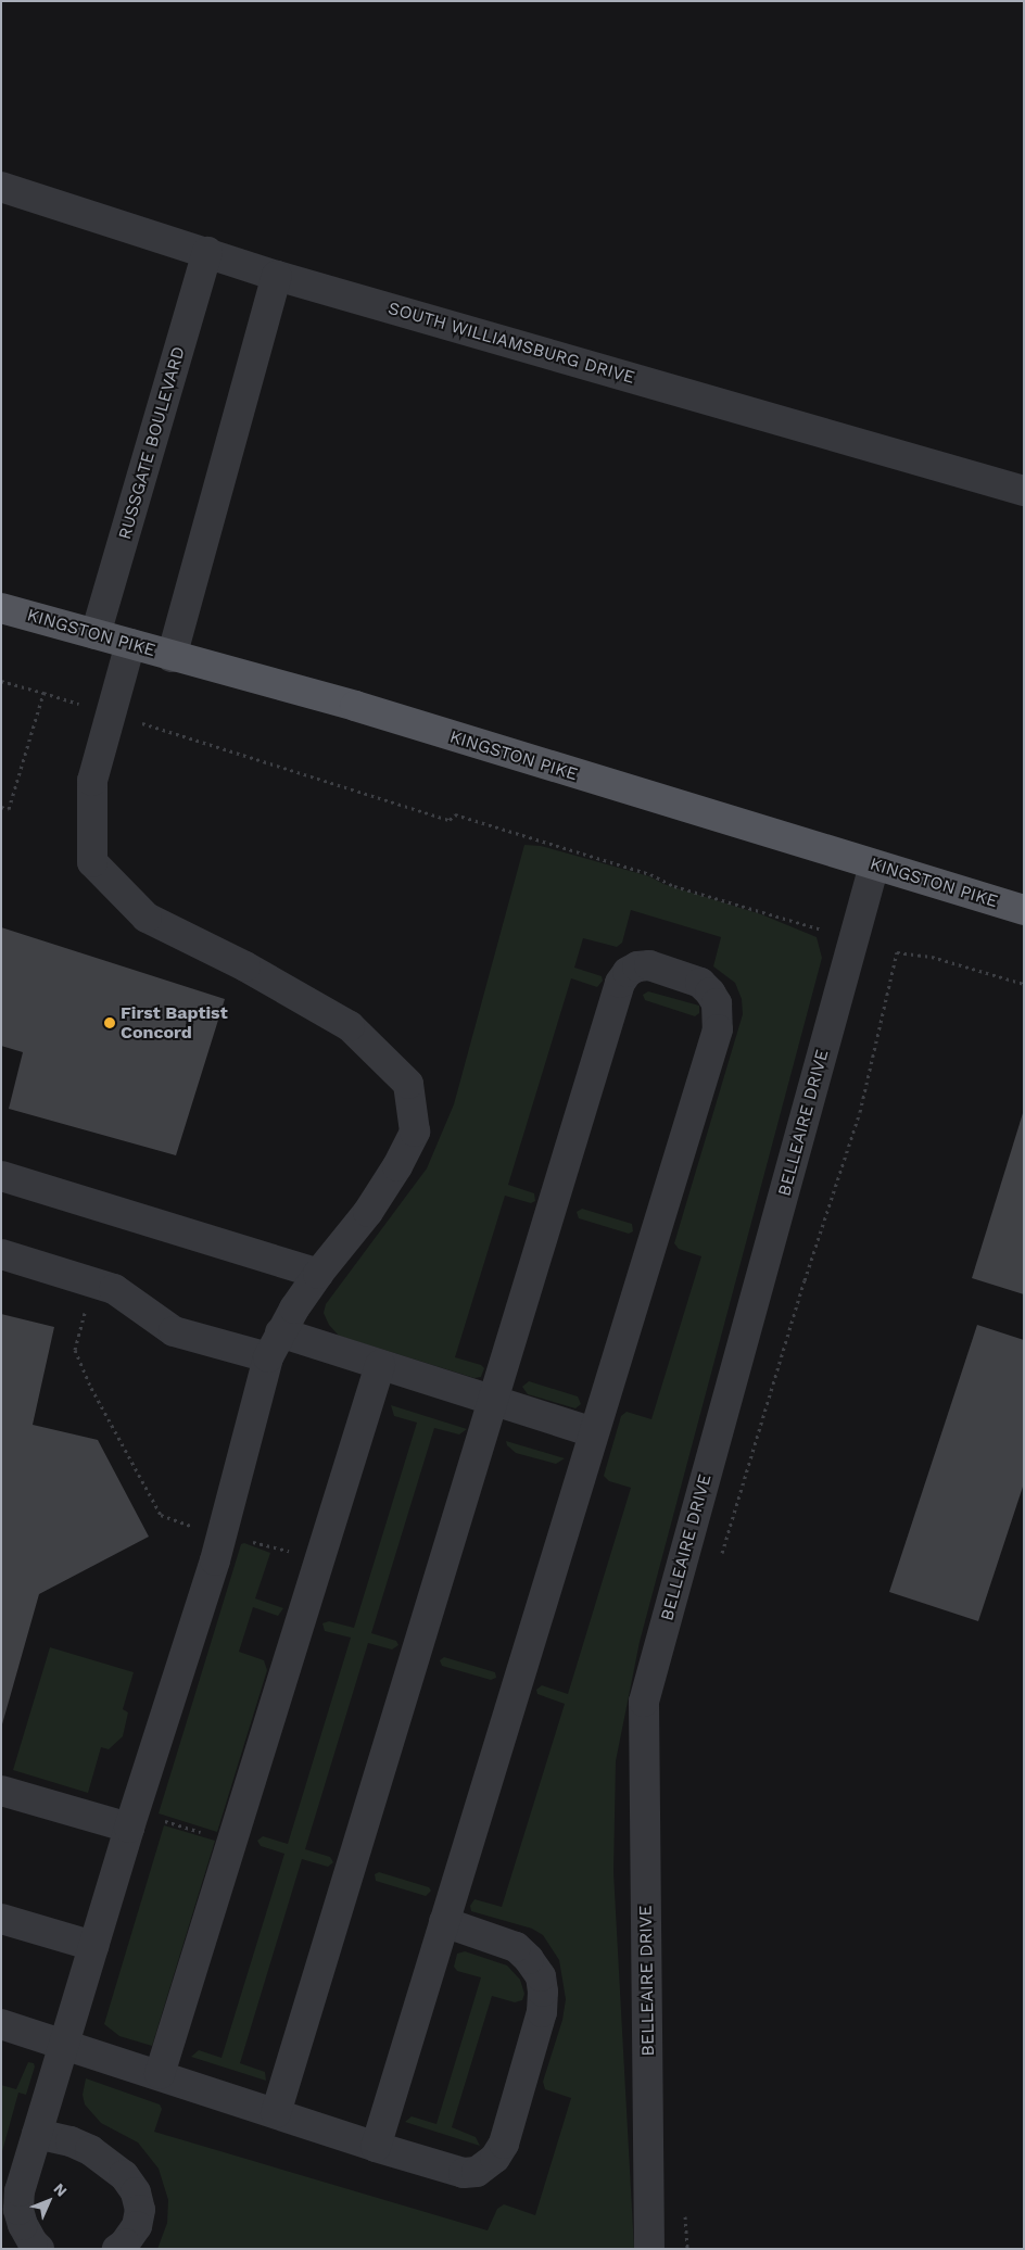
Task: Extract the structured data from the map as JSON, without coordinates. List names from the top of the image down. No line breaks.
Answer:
{"streets":{"main road":["KINGSTON PIKE"],"street":["SOUTH WILLIAMSBURG DRIVE","RUSSGATE BOULEVARD","BELLEAIRE DRIVE"]},"crossings":[["SOUTH WILLIAMSBURG DRIVE","RUSSGATE BOULEVARD"],["RUSSGATE BOULEVARD","KINGSTON PIKE"],["KINGSTON PIKE","BELLEAIRE DRIVE"]],"places":["First Baptist Concord"],"north":"top right"}
